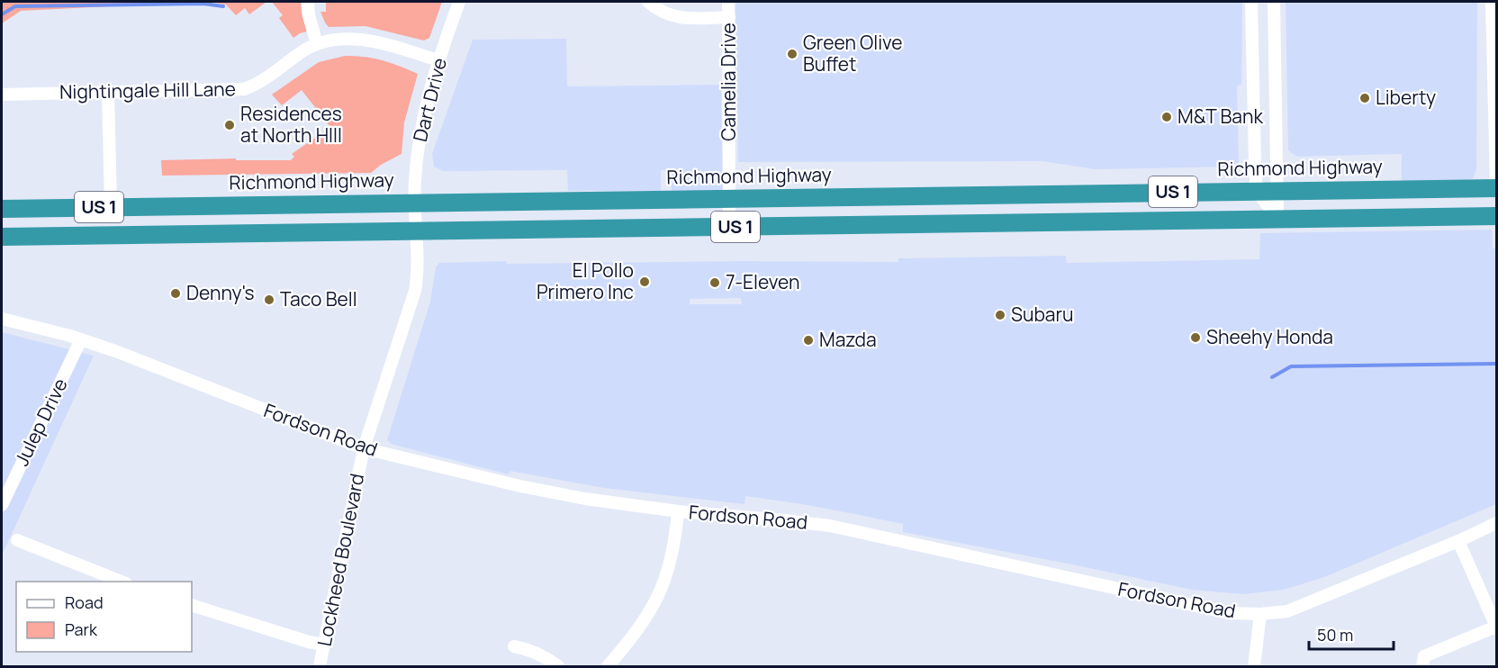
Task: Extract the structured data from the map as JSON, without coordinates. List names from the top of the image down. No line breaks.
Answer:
{"streets":{"highway":["Richmond Highway","US 1"],"street":["Camelia Drive","Nightingale Hill Lane","Dart Drive","Julep Drive","Fordson Road","Lockheed Boulevard"]},"crossings":[["Camelia Drive","Richmond Highway"],["Camelia Drive","US 1"],["Nightingale Hill Lane","Dart Drive"],["Dart Drive","Richmond Highway"],["Dart Drive","Lockheed Boulevard"],["Richmond Highway","Lockheed Boulevard"],["US 1","Lockheed Boulevard"],["Julep Drive","Fordson Road"],["Fordson Road","Lockheed Boulevard"]],"places":["Green Olive Buffet","Liberty","M&T Bank","Residences at North HIll","El Pollo Primero Inc","7-Eleven","Denny's","Taco Bell","Subaru","Sheehy Honda","Mazda"],"legend":["Road","Park"],"scale_bar":"50 m"}
